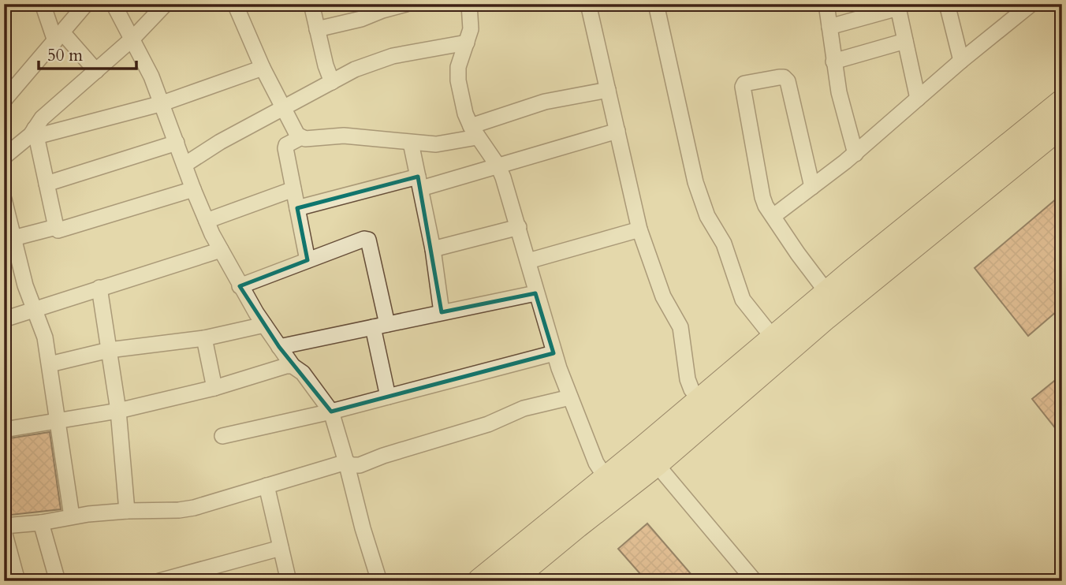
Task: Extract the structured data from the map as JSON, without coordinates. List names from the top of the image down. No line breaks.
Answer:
{"scale_bar":"50 m"}
